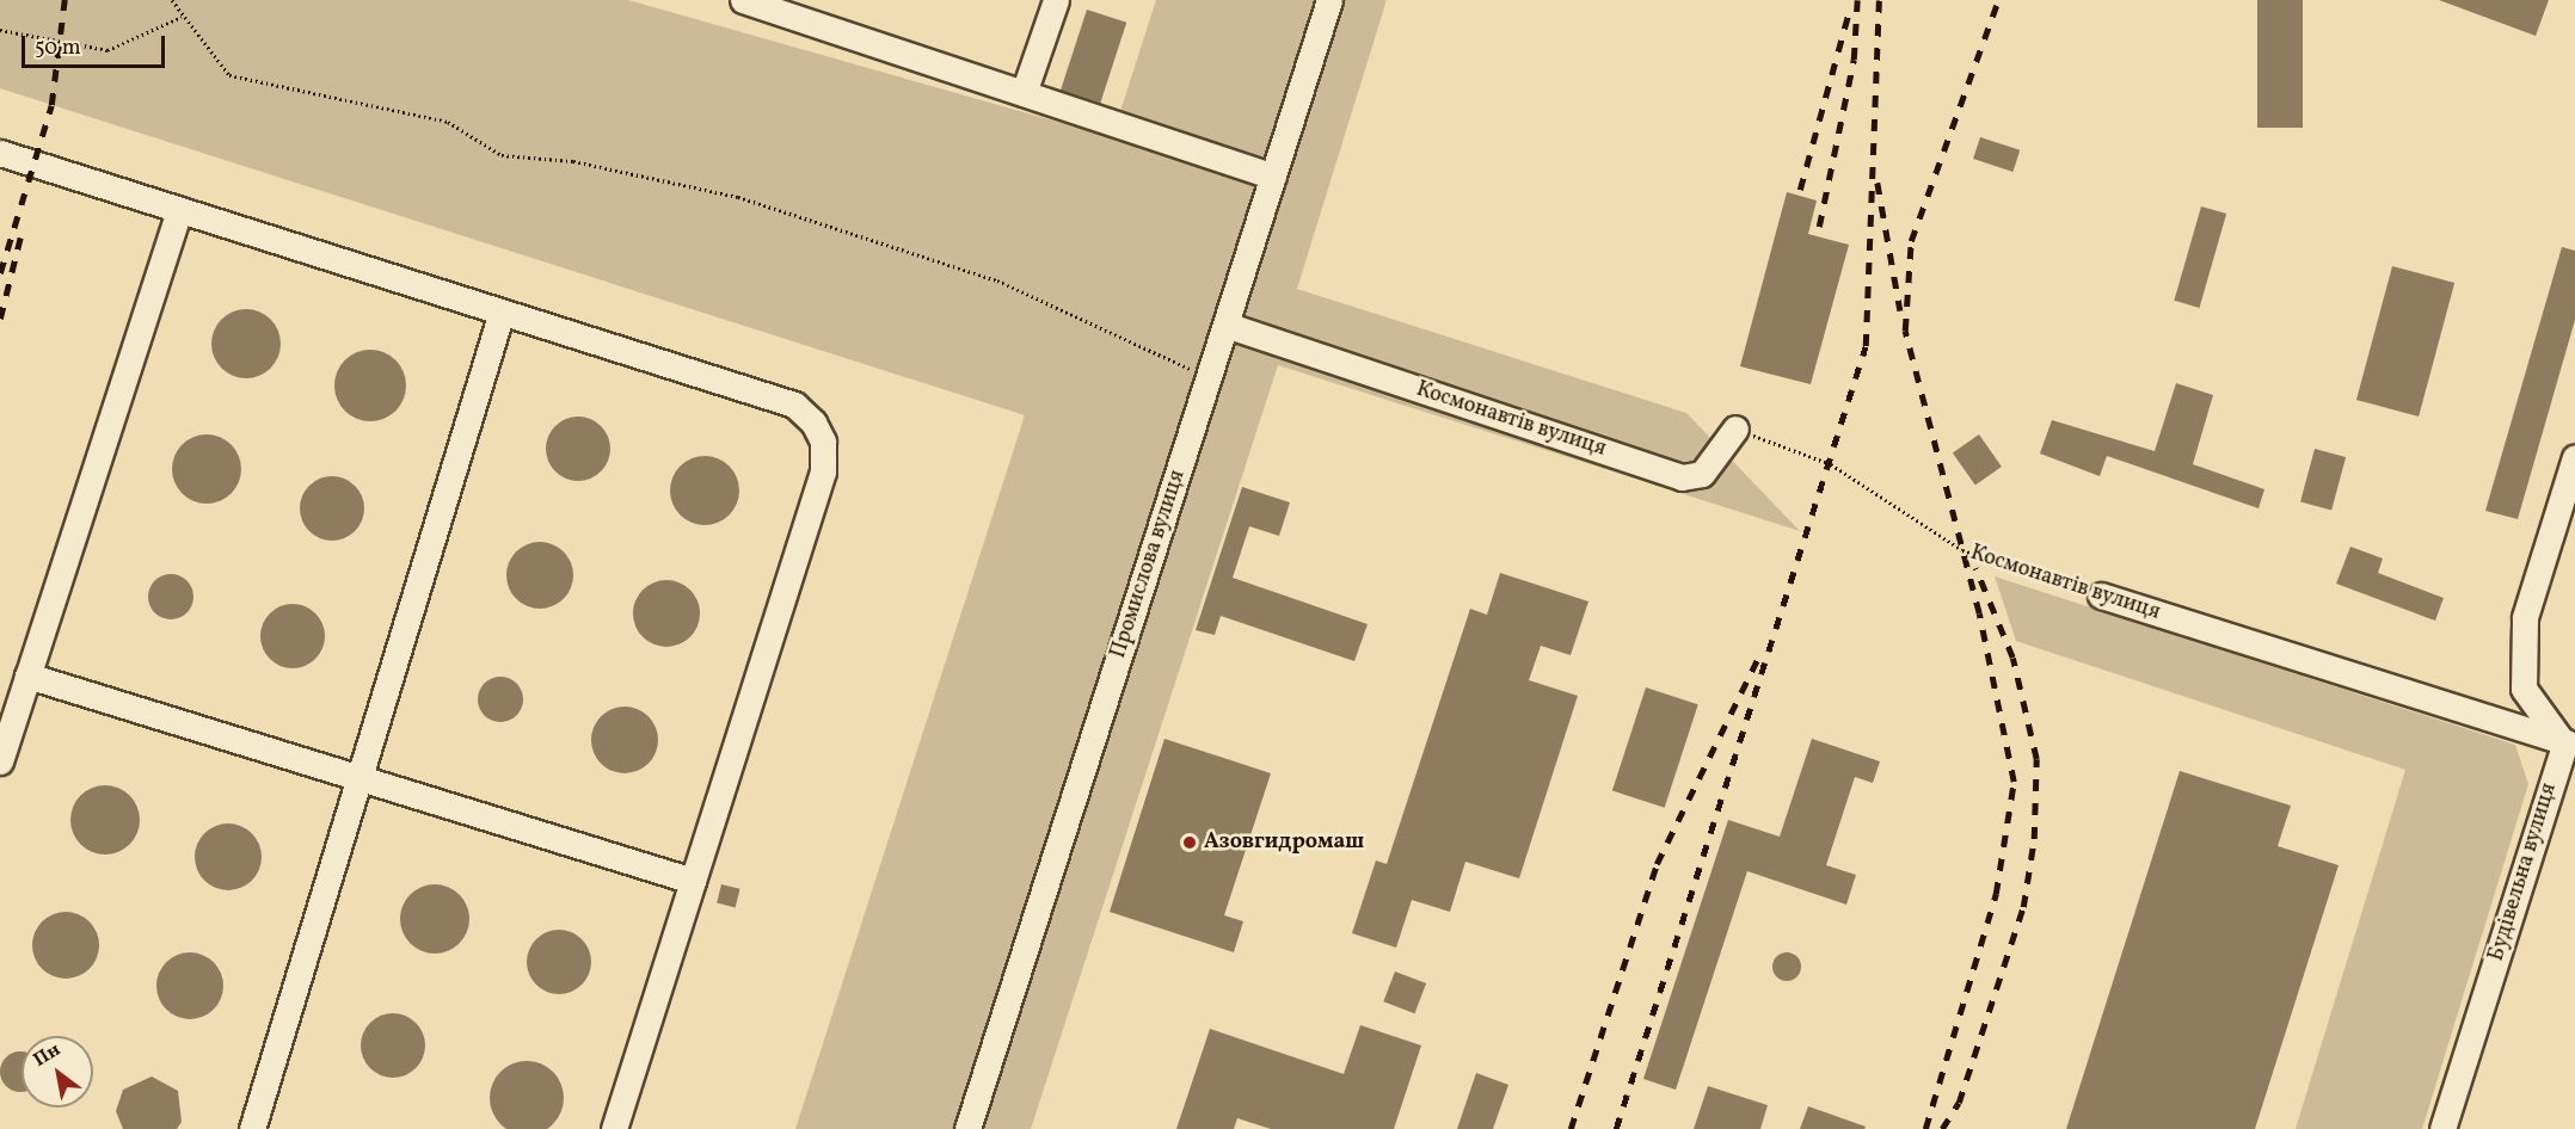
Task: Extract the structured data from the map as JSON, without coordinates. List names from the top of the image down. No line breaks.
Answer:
{"streets":{"street":["Космонавтів вулиця","Промислова вулиця","Будівельна вулиця"]},"crossings":[["Космонавтів вулиця","Промислова вулиця"],["Космонавтів вулиця","Будівельна вулиця"]],"places":["Азовгидромаш"],"scale_bar":"50 m","north":"top left"}
